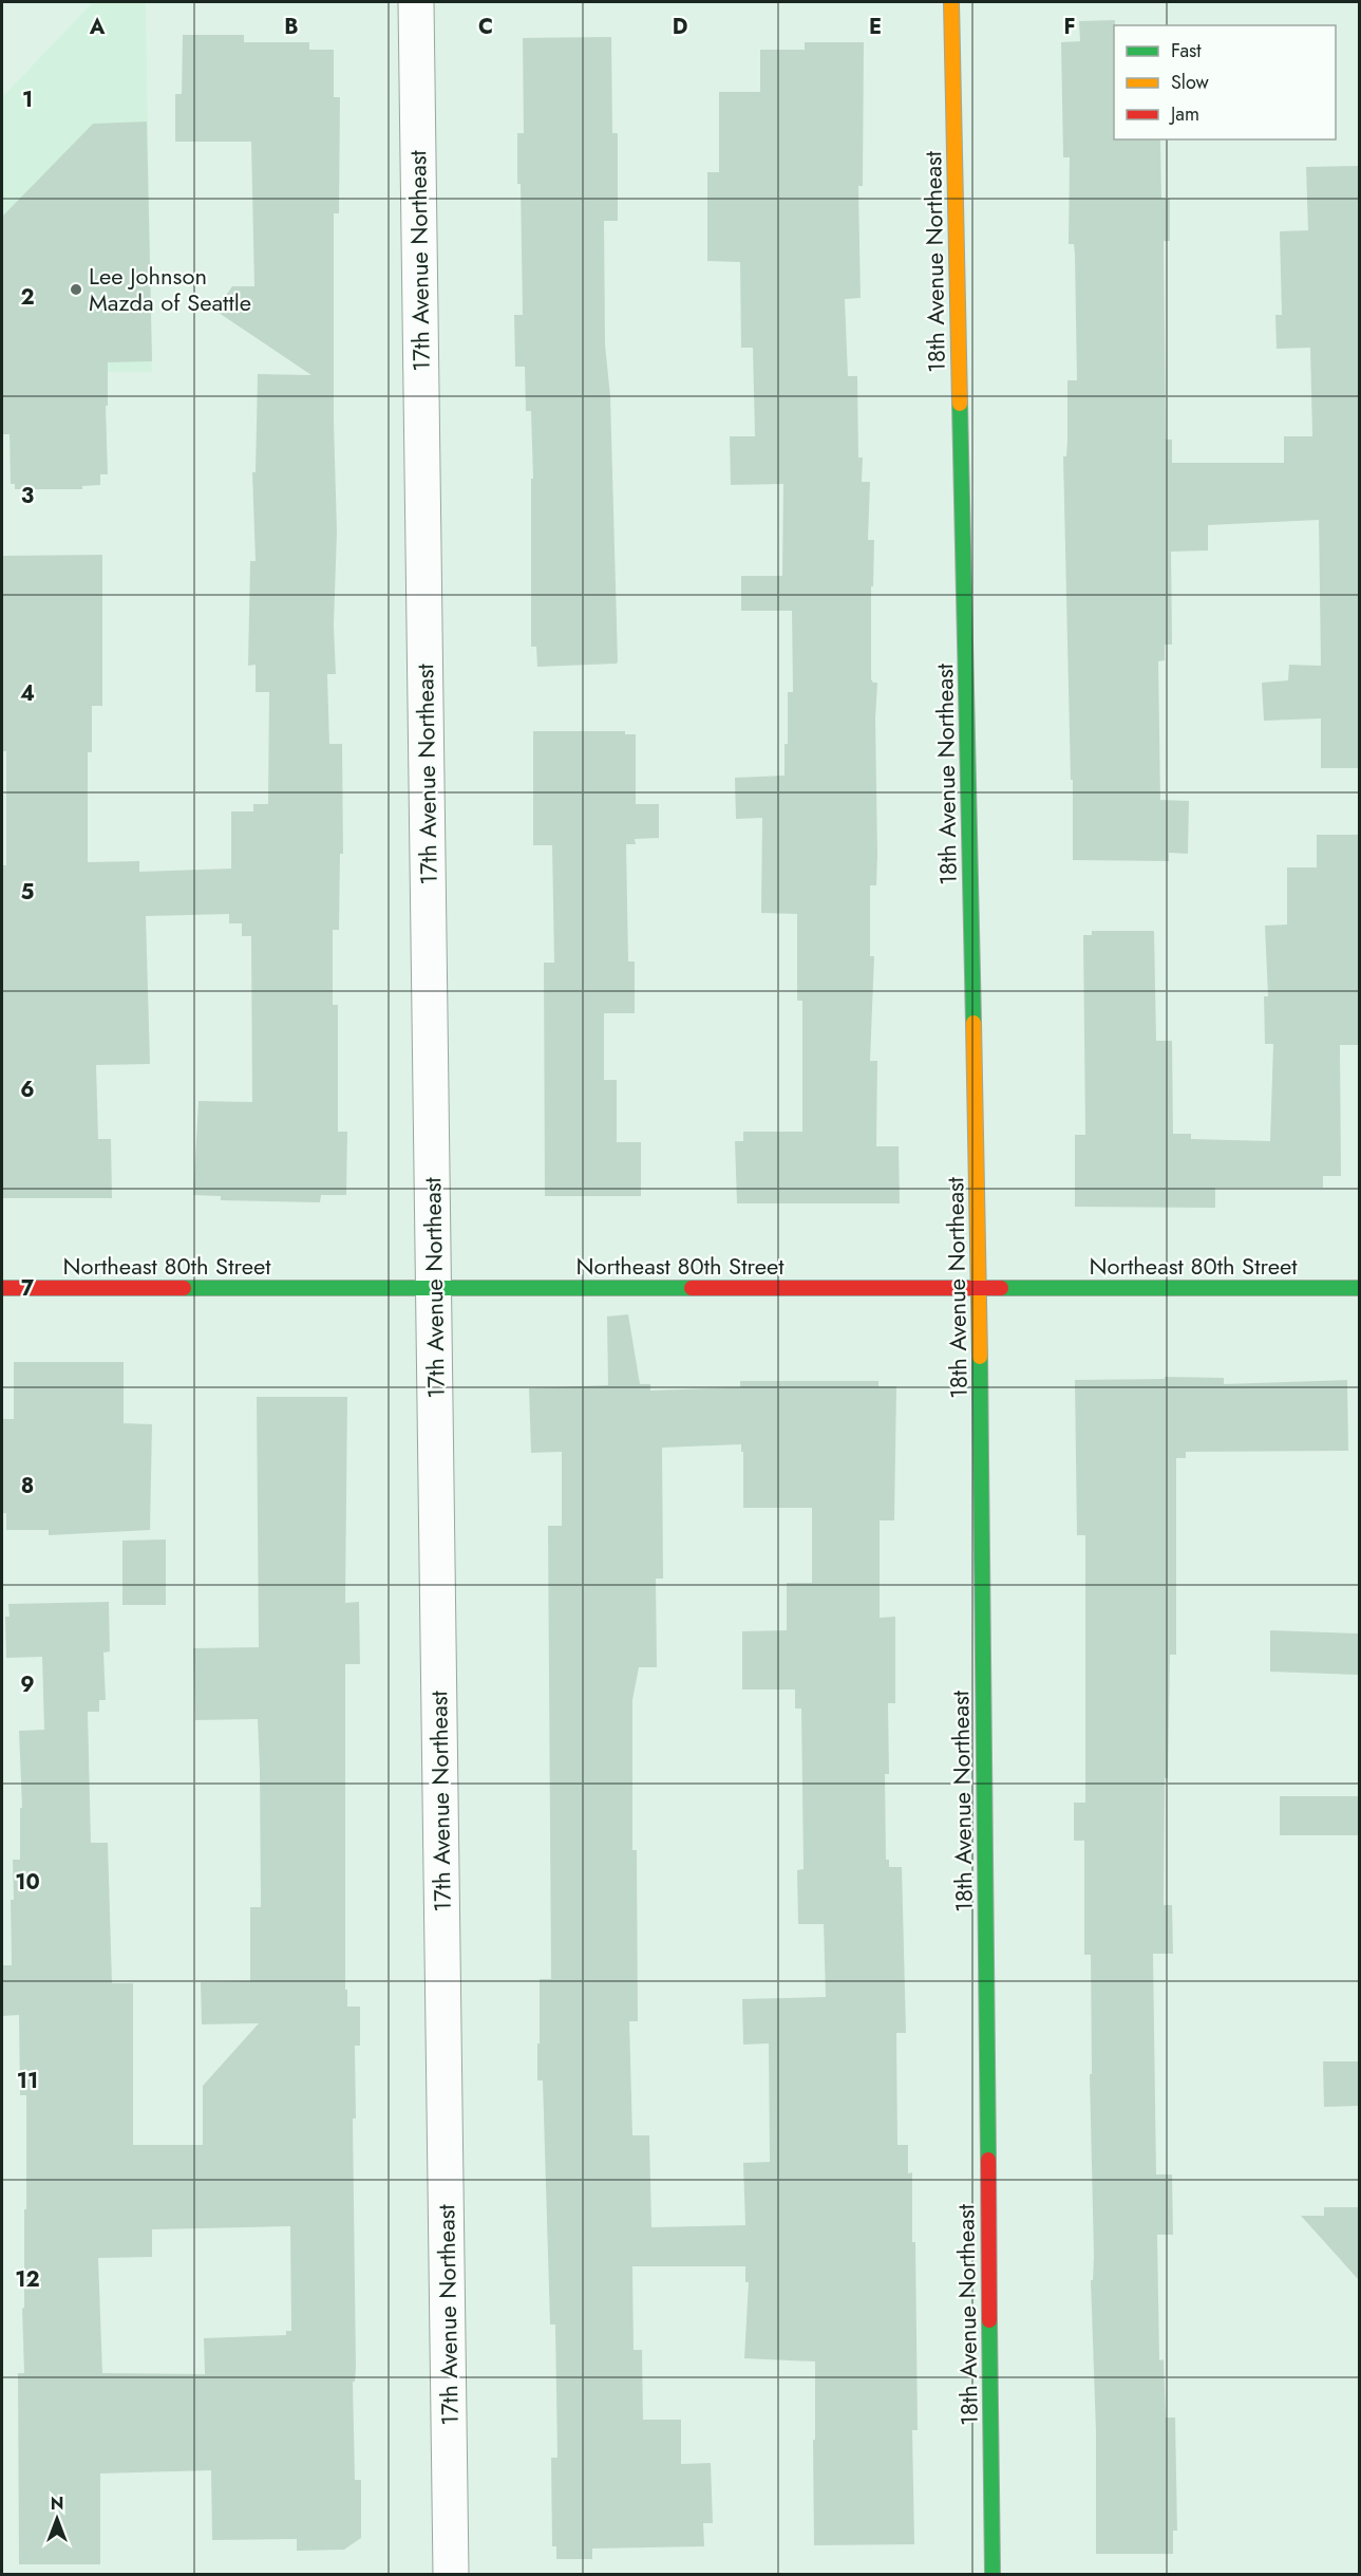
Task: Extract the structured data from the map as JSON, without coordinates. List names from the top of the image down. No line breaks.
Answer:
{"streets":{"street":["17th Avenue Northeast","18th Avenue Northeast","Northeast 80th Street"]},"crossings":[["17th Avenue Northeast","Northeast 80th Street"],["18th Avenue Northeast","Northeast 80th Street"]],"places":["Lee Johnson Mazda of Seattle"],"legend":["Fast","Slow","Jam"],"north":"top","grid":{"columns":["A","B","C","D","E","F"],"rows":["1","2","3","4","5","6","7","8","9","10","11","12"]}}
